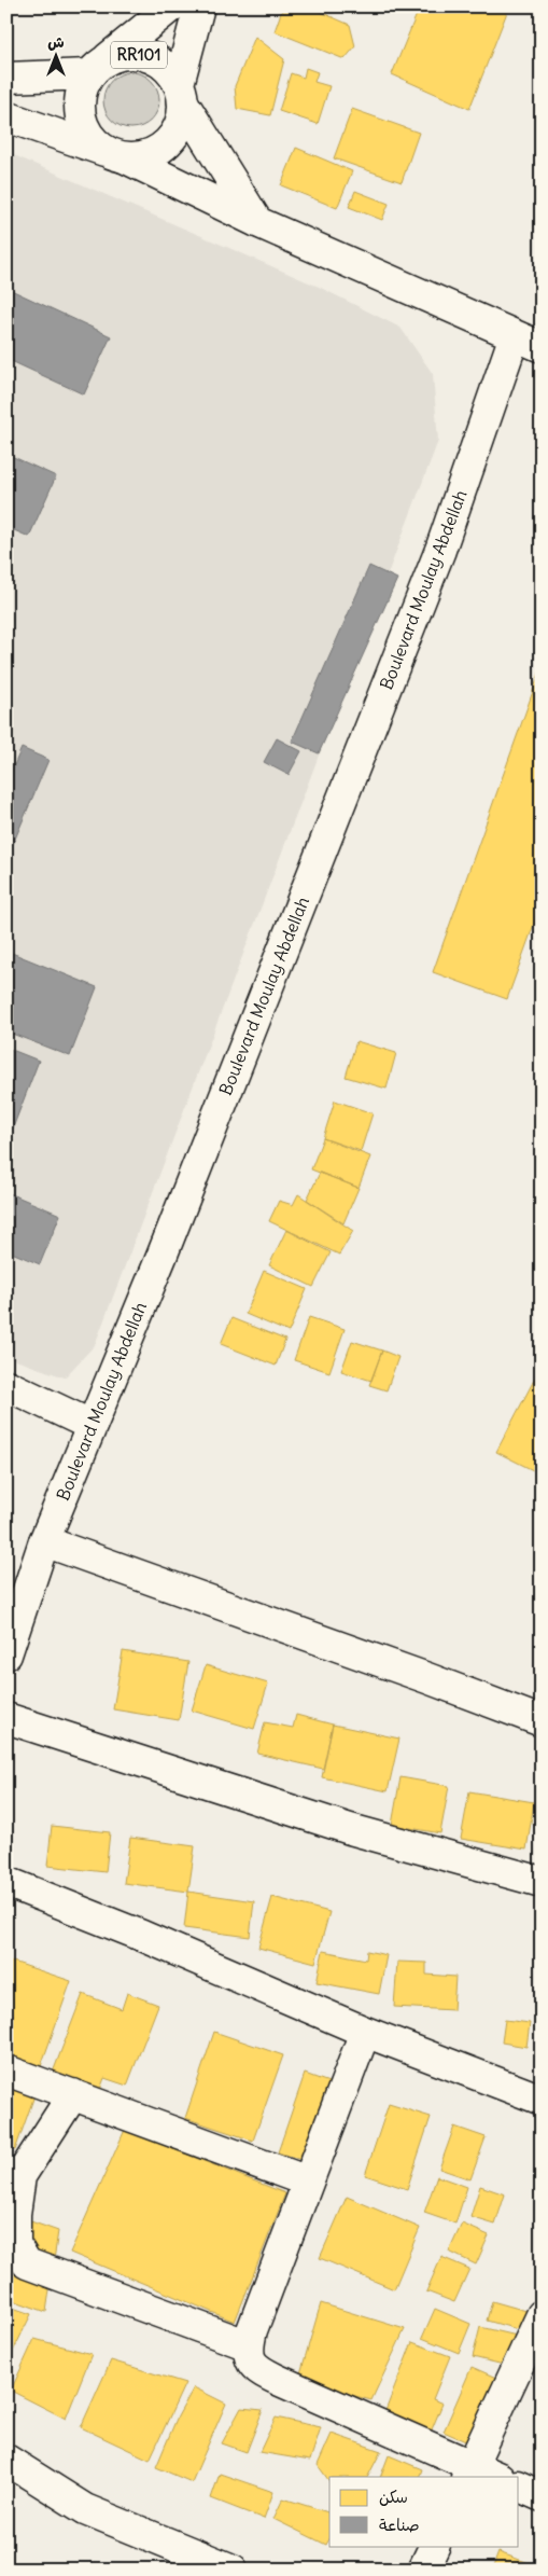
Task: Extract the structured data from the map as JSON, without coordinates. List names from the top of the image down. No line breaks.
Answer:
{"streets":{"street":["RR101","Boulevard Moulay Abdellah"]},"legend":["سكن","صناعة"],"north":"top"}
